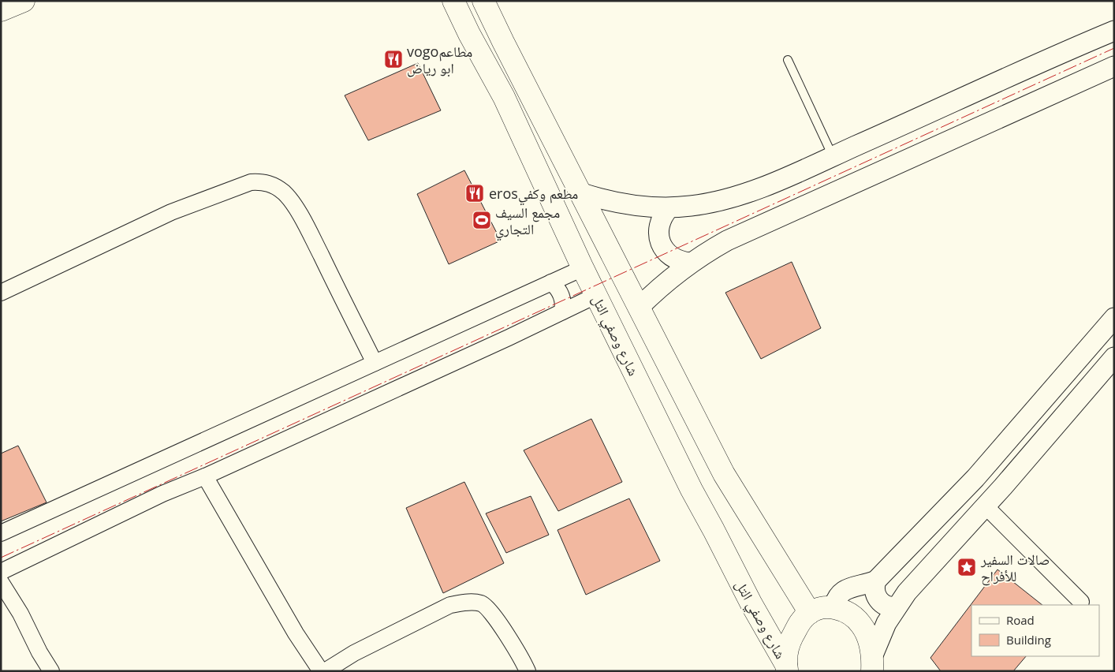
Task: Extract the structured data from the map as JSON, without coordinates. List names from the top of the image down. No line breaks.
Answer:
{"streets":{"main road":["شارع وصفي التل"]},"places":{"restaurant":["vogoمطاعم ابو رياض","erosمطعم وكفي"],"sports":["مجمع السيف التجاري"],"place":["صالات السفير للأفراح"]},"legend":["Road","Building"]}
